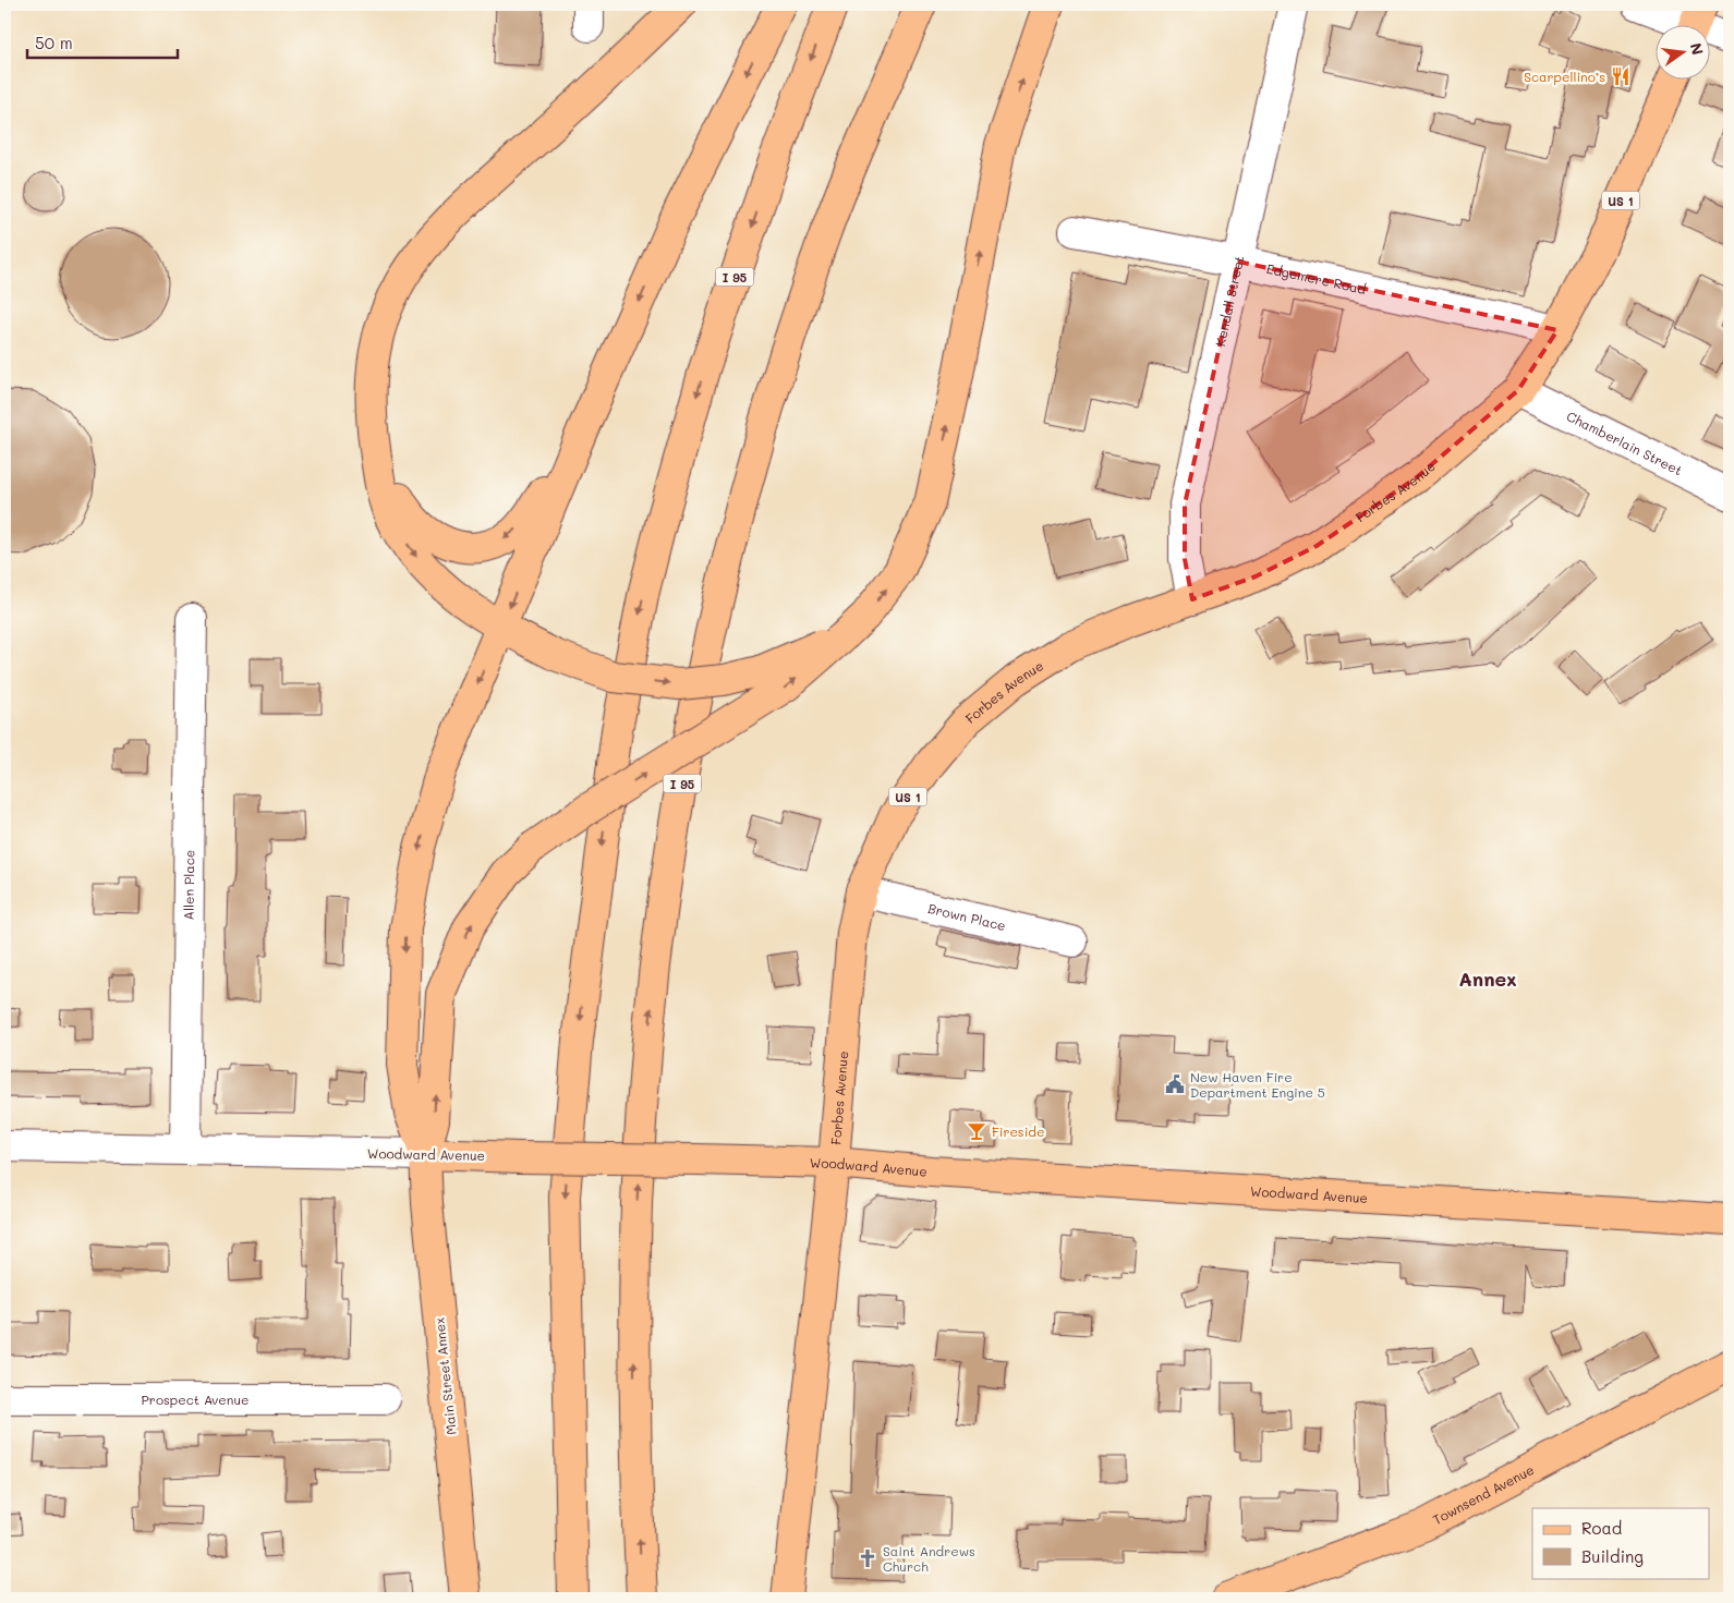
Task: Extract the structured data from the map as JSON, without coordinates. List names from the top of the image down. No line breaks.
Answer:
{"streets":{"main road":["US 1","I 95","Forbes Avenue","Woodward Avenue","Main Street Annex","Townsend Avenue"],"street":["Edgemere Road","Kendall Street","Chamberlain Street","Allen Place","Brown Place","Prospect Avenue"]},"crossings":[["Edgemere Road","Kendall Street"],["Edgemere Road","Forbes Avenue"],["Kendall Street","Forbes Avenue"],["Chamberlain Street","Forbes Avenue"],["Forbes Avenue","Brown Place"],["Forbes Avenue","Woodward Avenue"],["Allen Place","Woodward Avenue"],["Woodward Avenue","Main Street Annex"]],"districts":["Annex"],"places":{"restaurant":["Scarpellino’s"],"public building":["New Haven Fire Department Engine 5"],"bar":["Fireside"],"church":["Saint Andrews Church"]},"legend":["Road","Building"],"scale_bar":"50 m","north":"right"}
